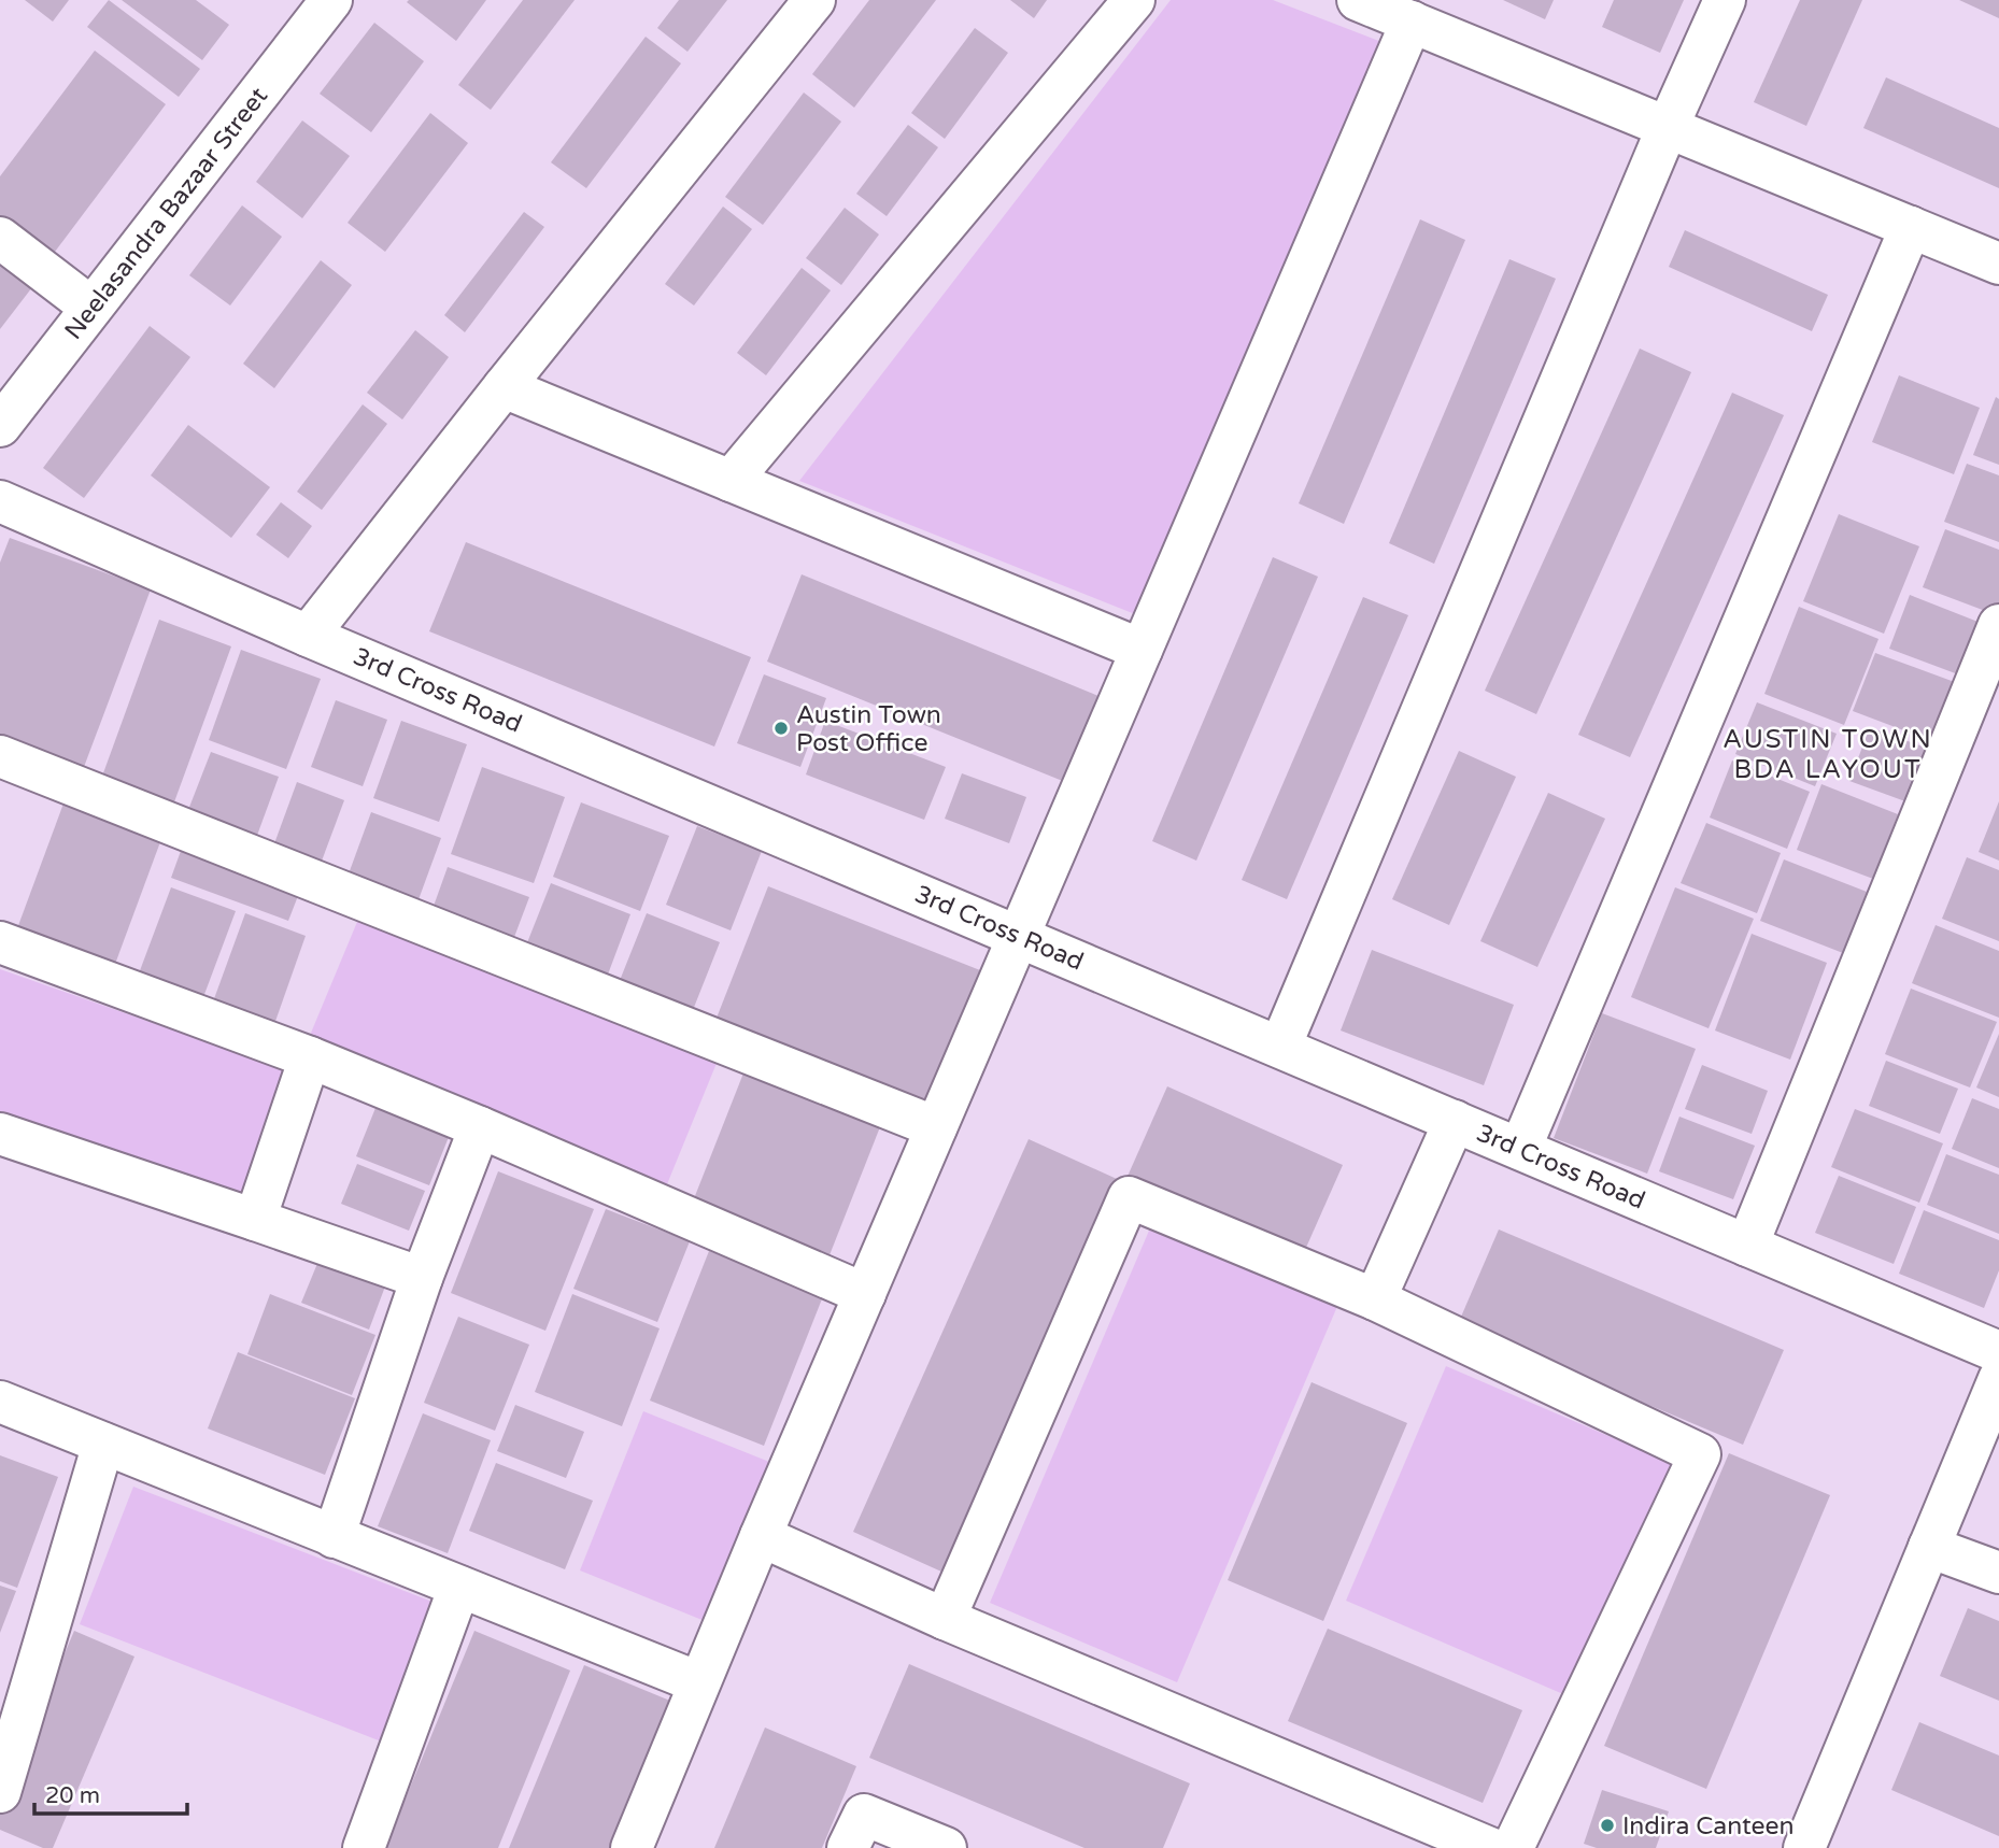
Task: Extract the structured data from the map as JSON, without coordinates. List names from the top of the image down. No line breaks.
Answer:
{"streets":{"street":["Neelasandra Bazaar Street","3rd Cross Road"]},"districts":["AUSTIN TOWN BDA LAYOUT"],"places":["Austin Town Post Office","Indira Canteen"],"scale_bar":"20 m"}
